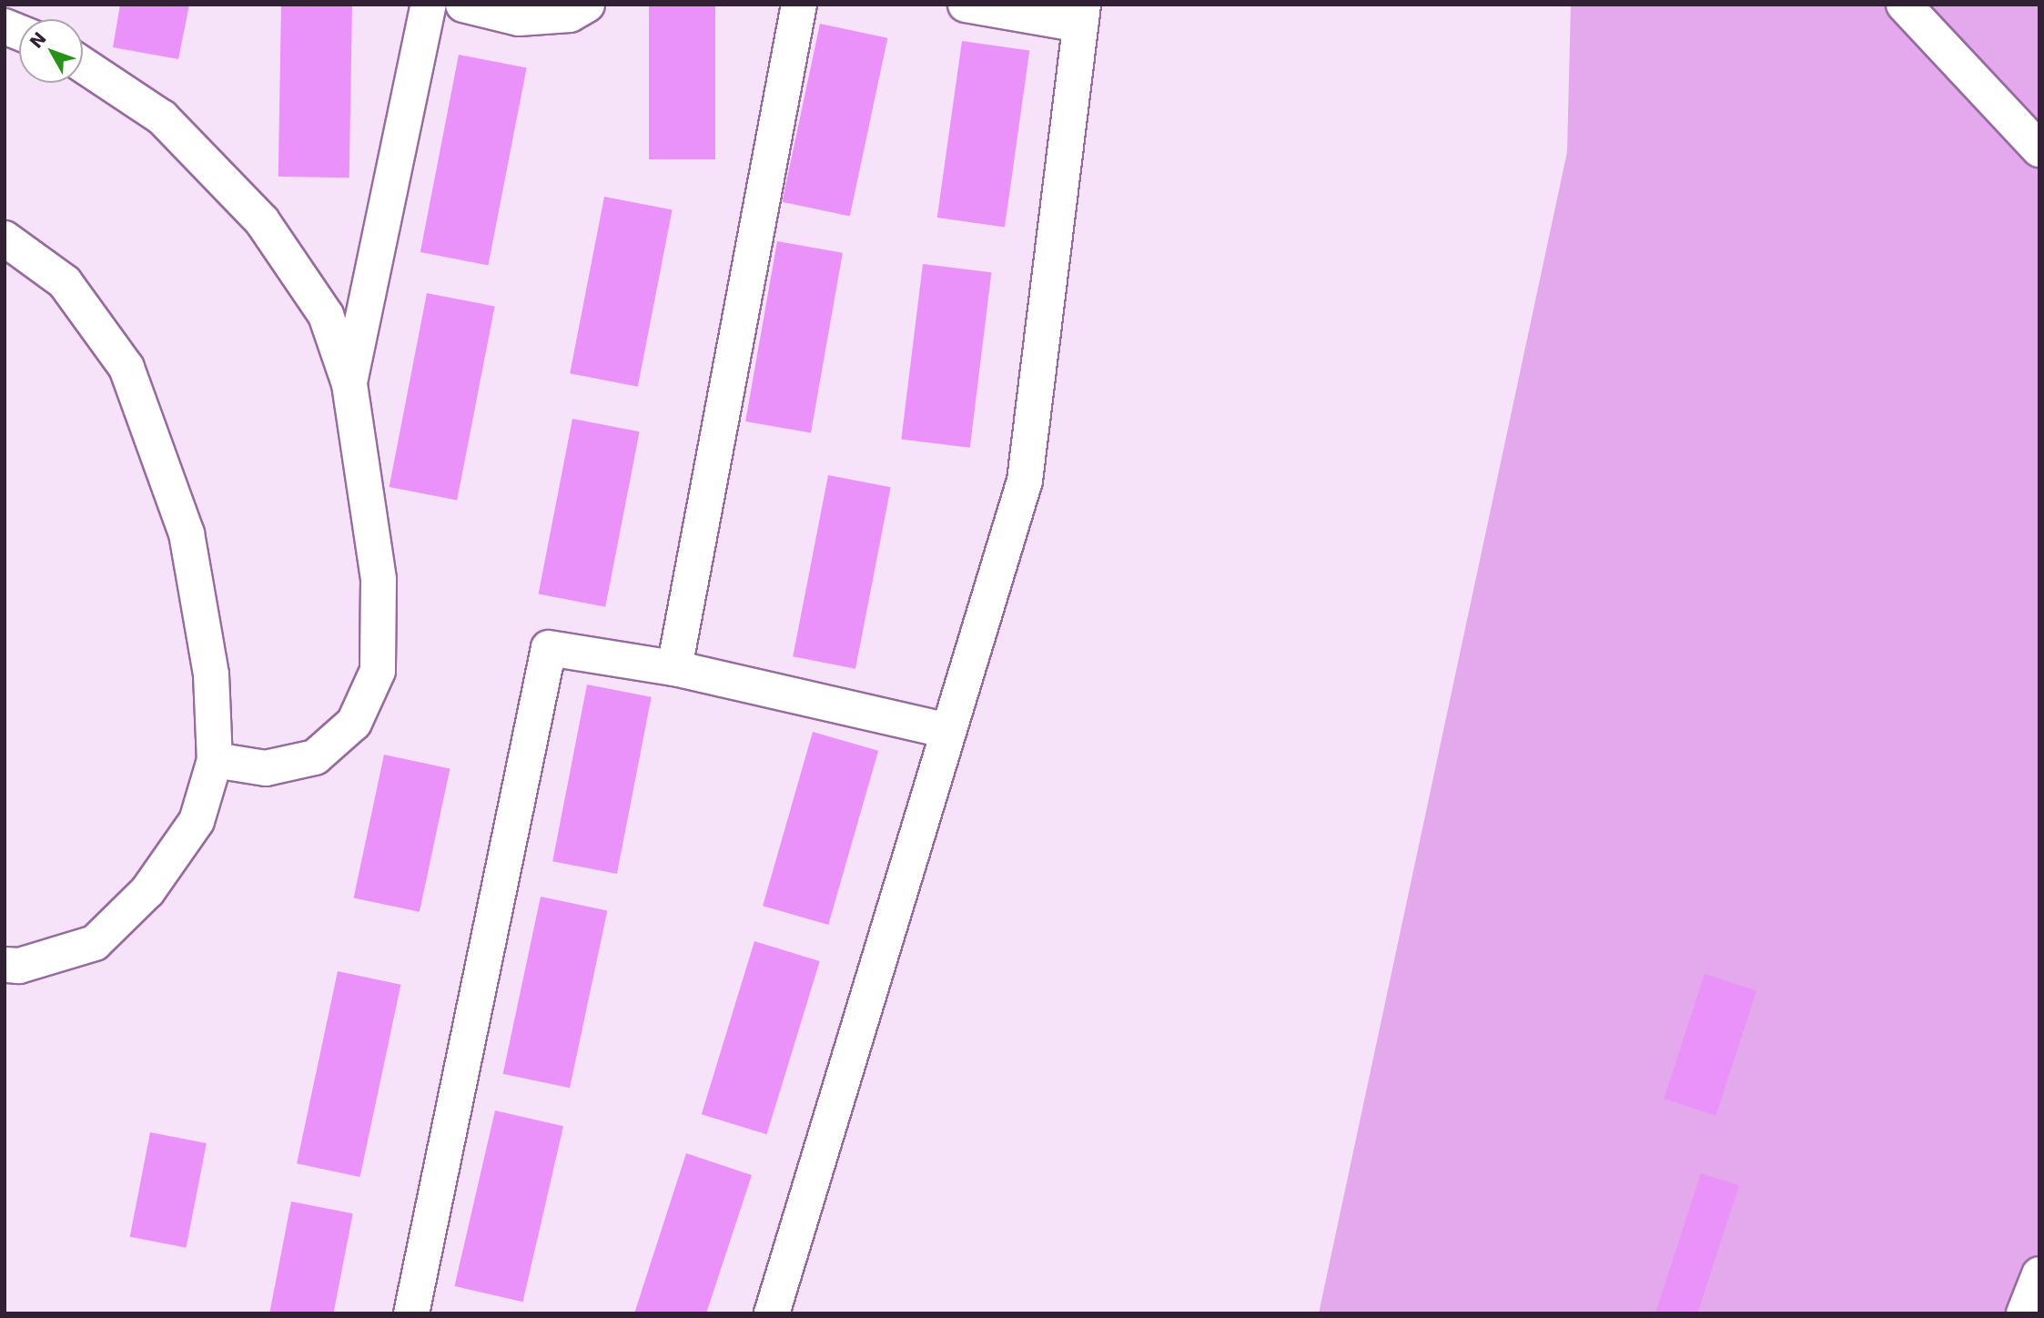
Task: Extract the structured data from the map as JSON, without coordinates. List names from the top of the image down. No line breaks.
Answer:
{"north":"top left"}
